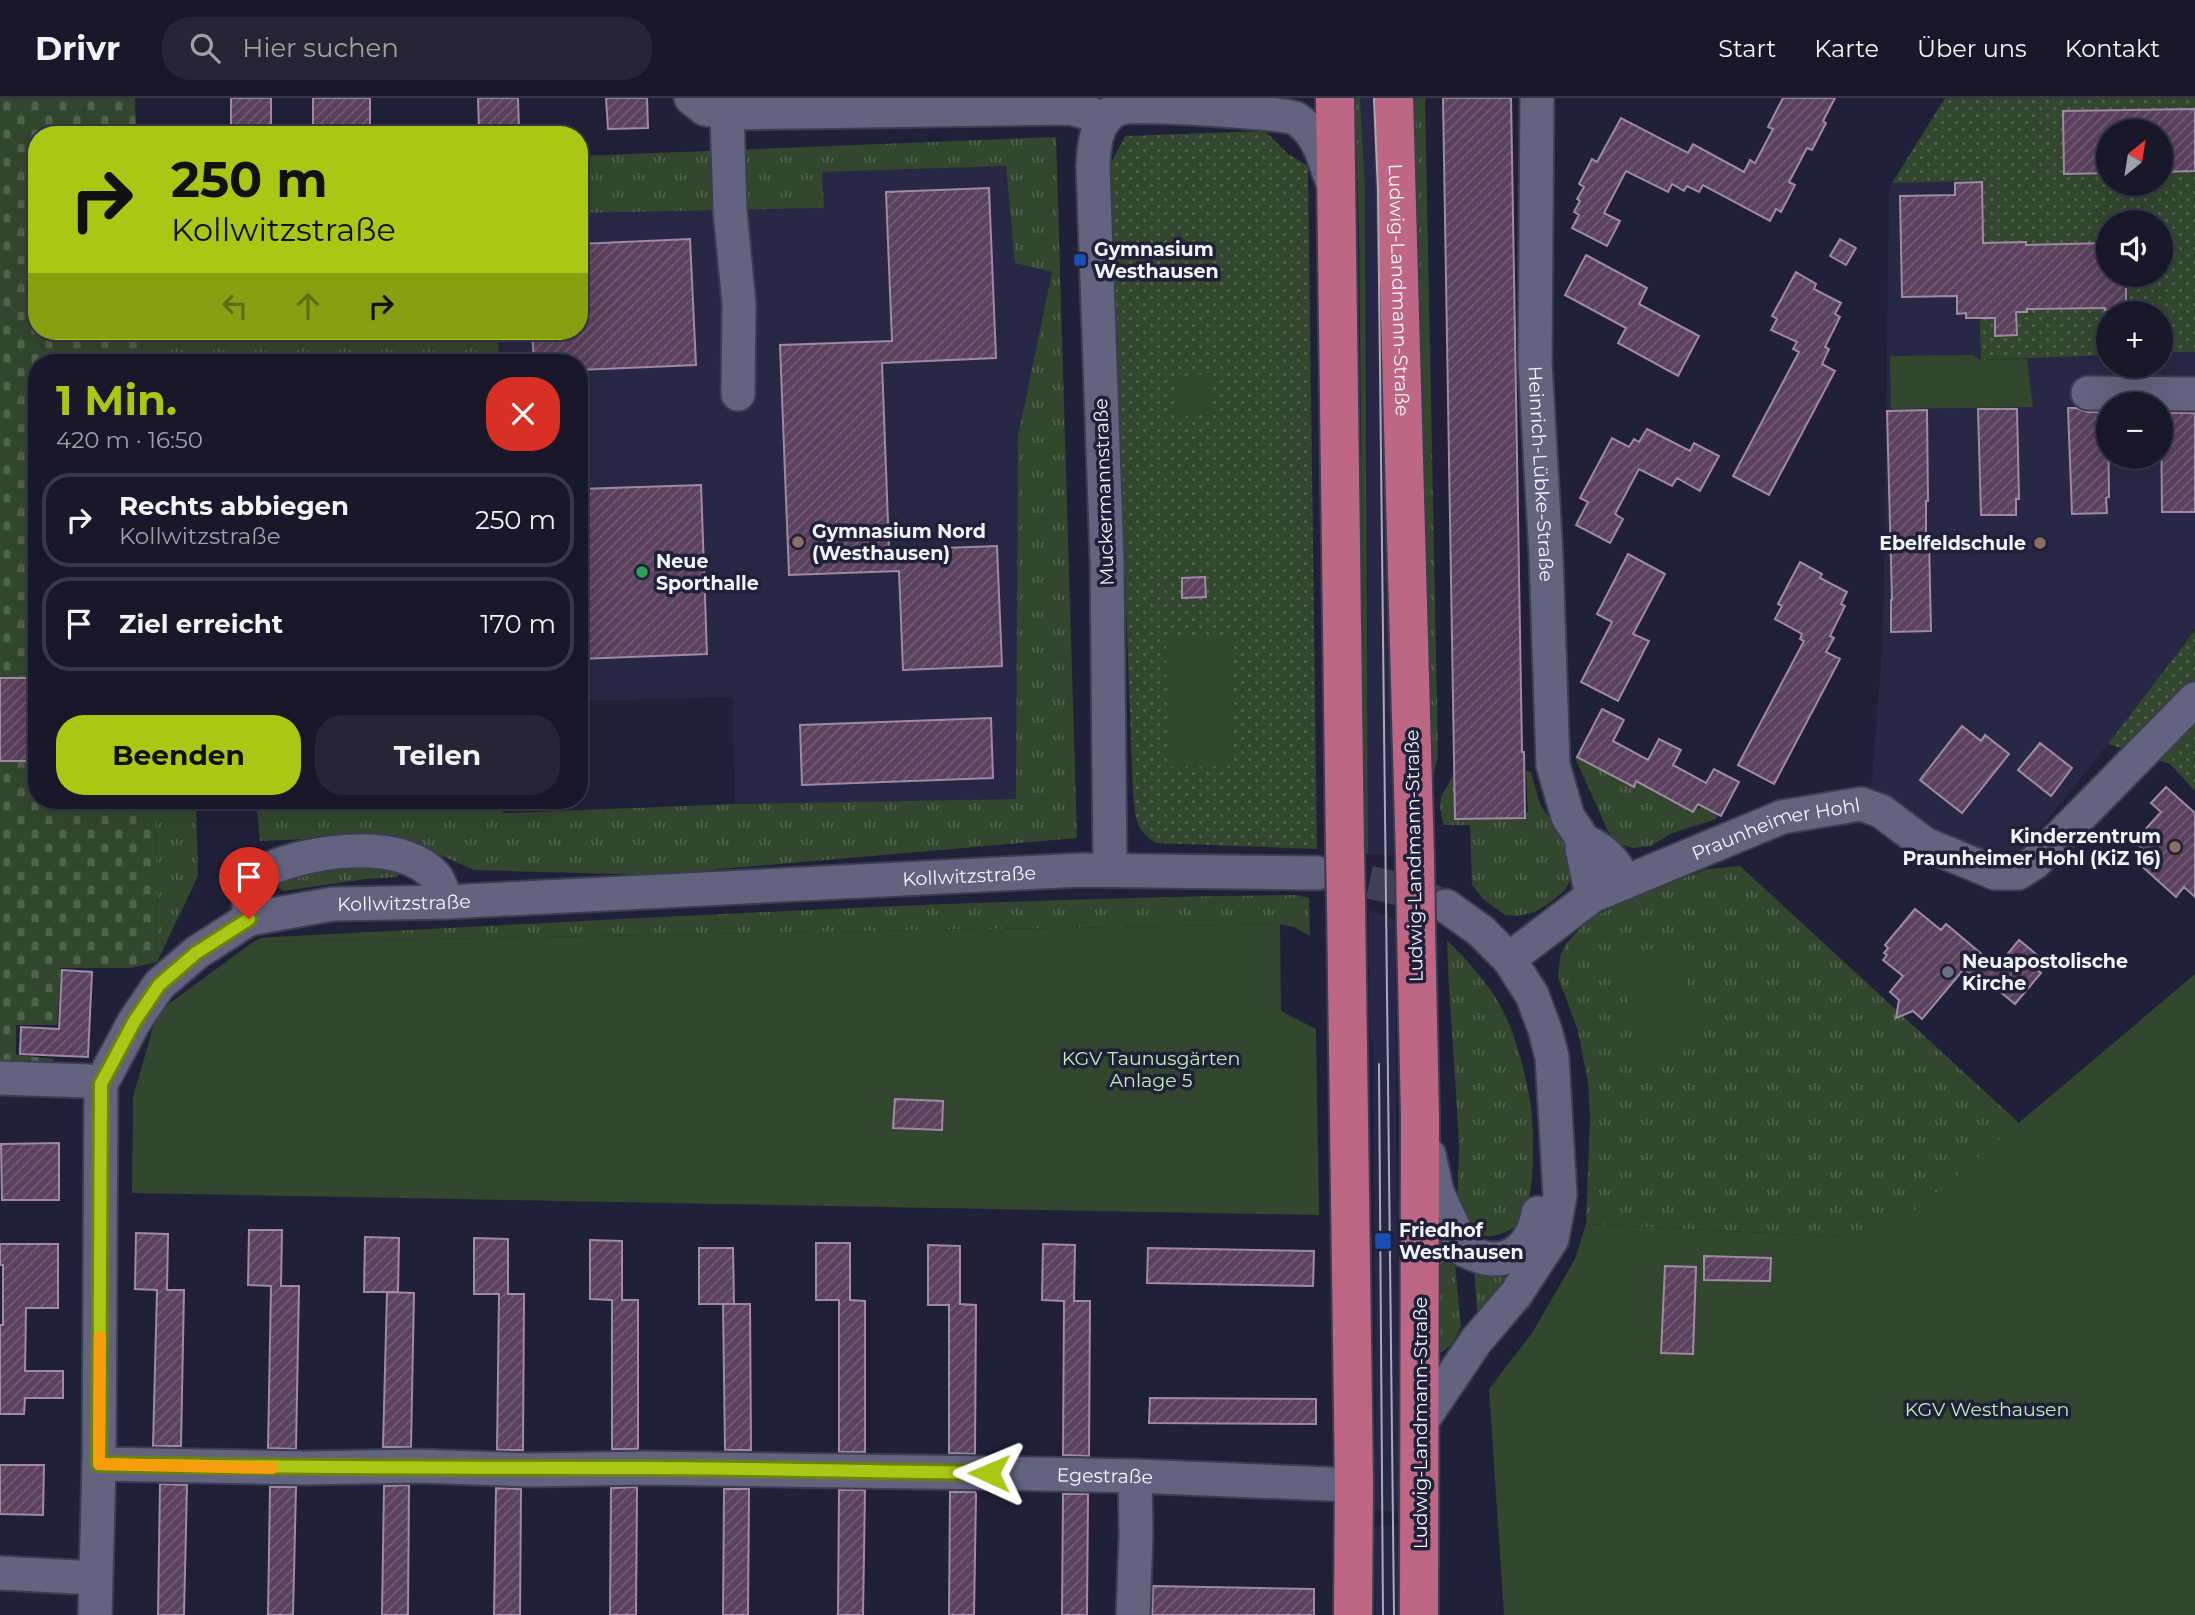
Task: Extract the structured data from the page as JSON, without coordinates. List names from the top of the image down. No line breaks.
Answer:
{"streets":{"main road":["Ludwig-Landmann-Straße"],"street":["Heinrich-Lübke-Straße","Muckermannstraße","Praunheimer Hohl","Kollwitzstraße","Egestraße"]},"crossings":[["Heinrich-Lübke-Straße","Praunheimer Hohl"],["Muckermannstraße","Kollwitzstraße"],["Kollwitzstraße","Egestraße"]],"parks":["KGV Taunusgärten Anlage 5","KGV Westhausen"],"places":{"transit":["Gymnasium Westhausen","Friedhof Westhausen"],"other":["Gymnasium Nord (Westhausen)","Ebelfeldschule","Neue Sporthalle","Kinderzentrum Praunheimer Hohl (KiZ 16)","Neuapostolische Kirche"]},"north":"top right","page":{"header":"Drivr","search":"Hier suchen","nav":["Start","Karte","Über uns","Kontakt"],"map_buttons":["+","−"],"turn":["250 m","Kollwitzstraße"],"heading":["1 Min.","420 m · 16:50"],"list":[{"name":"Rechts abbiegen","note":"Kollwitzstraße","value":"250 m"},{"name":"Ziel erreicht","value":"170 m"}],"buttons":["Beenden","Teilen"]}}
